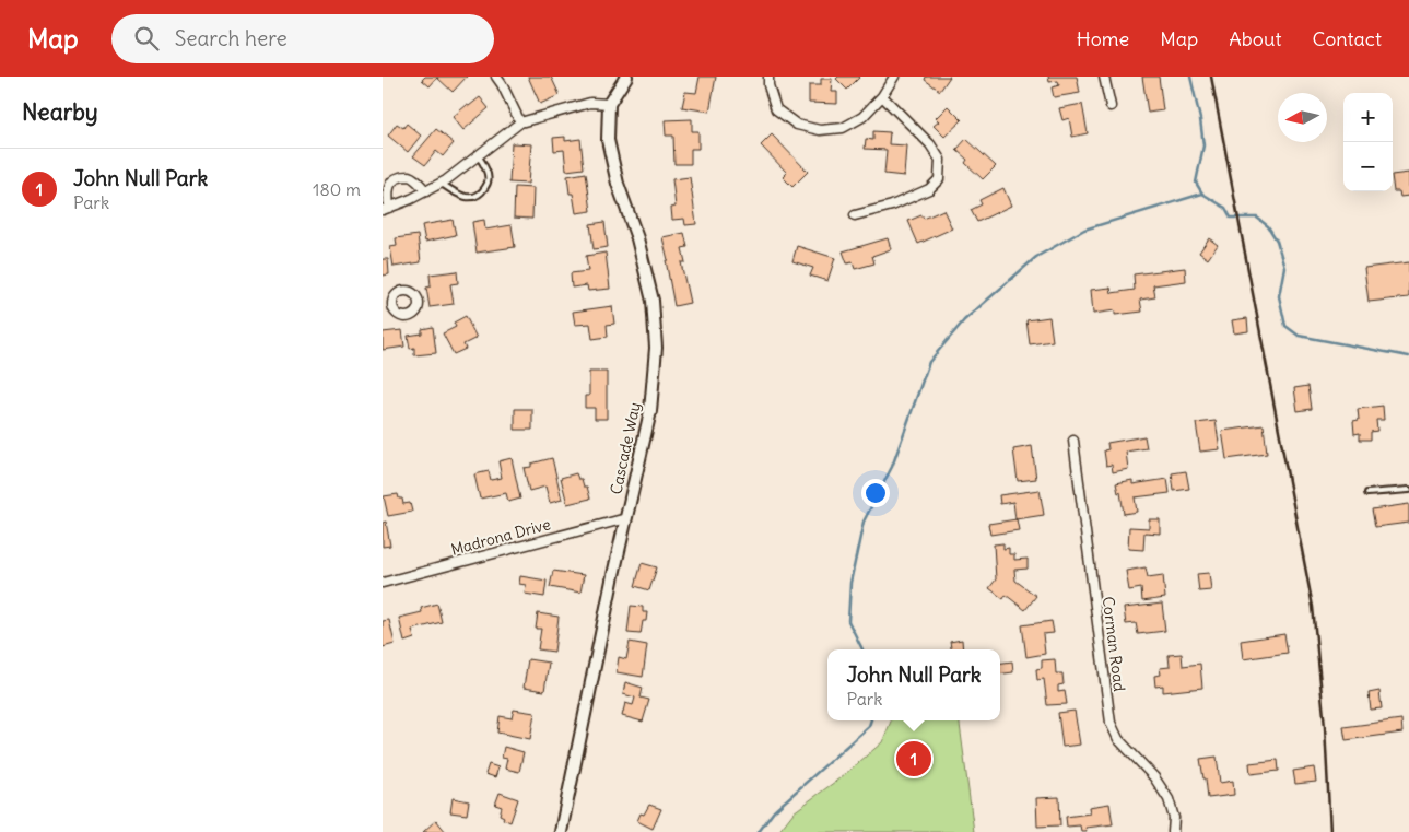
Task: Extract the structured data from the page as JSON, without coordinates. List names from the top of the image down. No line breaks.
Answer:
{"streets":{"street":["Cascade Way","Madrona Drive","Corman Road"]},"crossings":[["Cascade Way","Madrona Drive"]],"north":"left","page":{"header":"Map","search":"Search here","nav":["Home","Map","About","Contact"],"heading":"Nearby","map_buttons":["+","−"],"list":[{"mark":"1","name":"John Null Park","note":"Park","value":"180 m"}],"popup":["John Null Park","Park"],"pins":"1"}}
